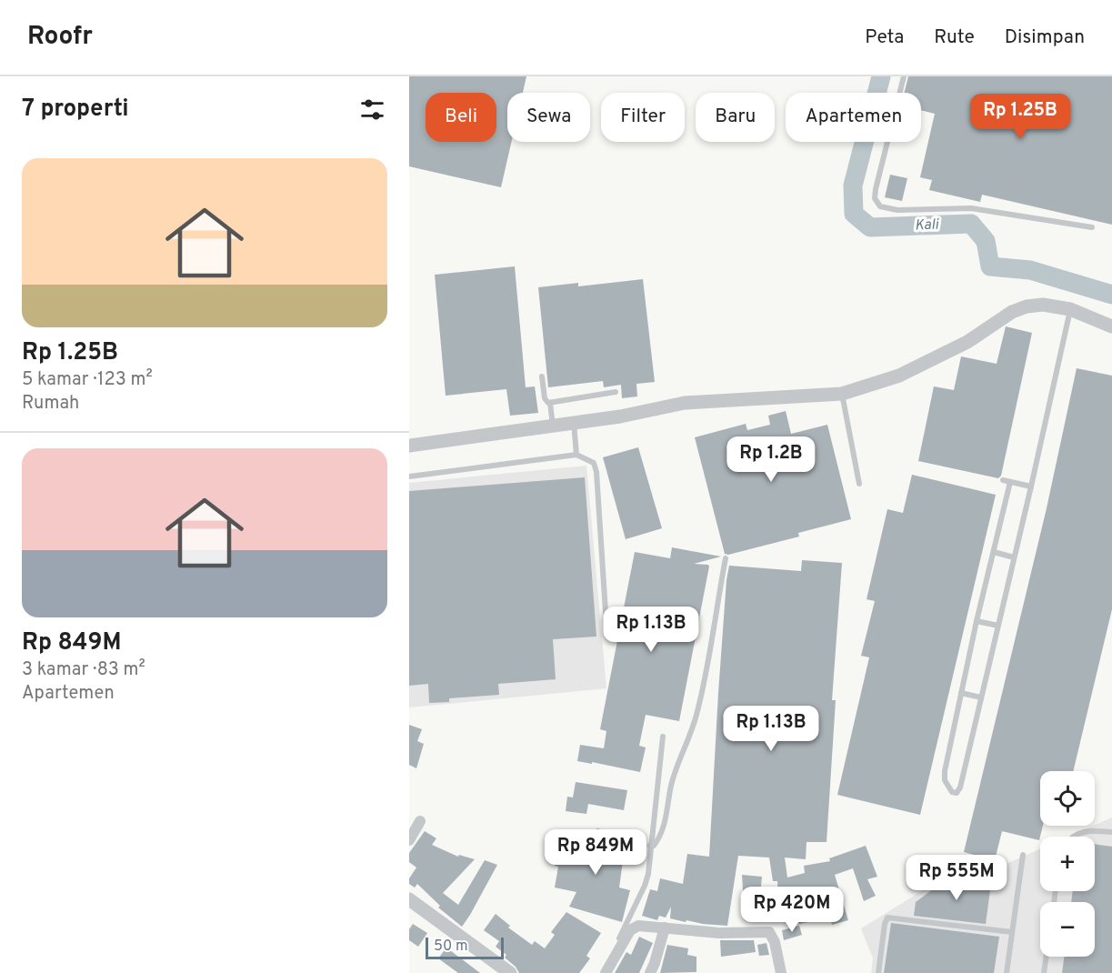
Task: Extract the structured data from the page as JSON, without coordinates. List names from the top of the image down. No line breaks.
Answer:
{"water":["Kali"],"scale_bar":"50 m","page":{"header":"Roofr","nav":["Peta","Rute","Disimpan"],"heading":"7 properti","chip":["Beli","Sewa","Filter","Baru","Apartemen"],"price":["Rp 1.25B","Rp 1.2B","Rp 1.13B","Rp 1.13B","Rp 849M","Rp 555M","Rp 420M"],"list":[{"name":"Rp 1.25B","note":"5 kamar · 123 m² · Rumah"},{"name":"Rp 849M","note":"3 kamar · 83 m² · Apartemen"}],"map_buttons":["+","−"],"scale":"50 m"}}
